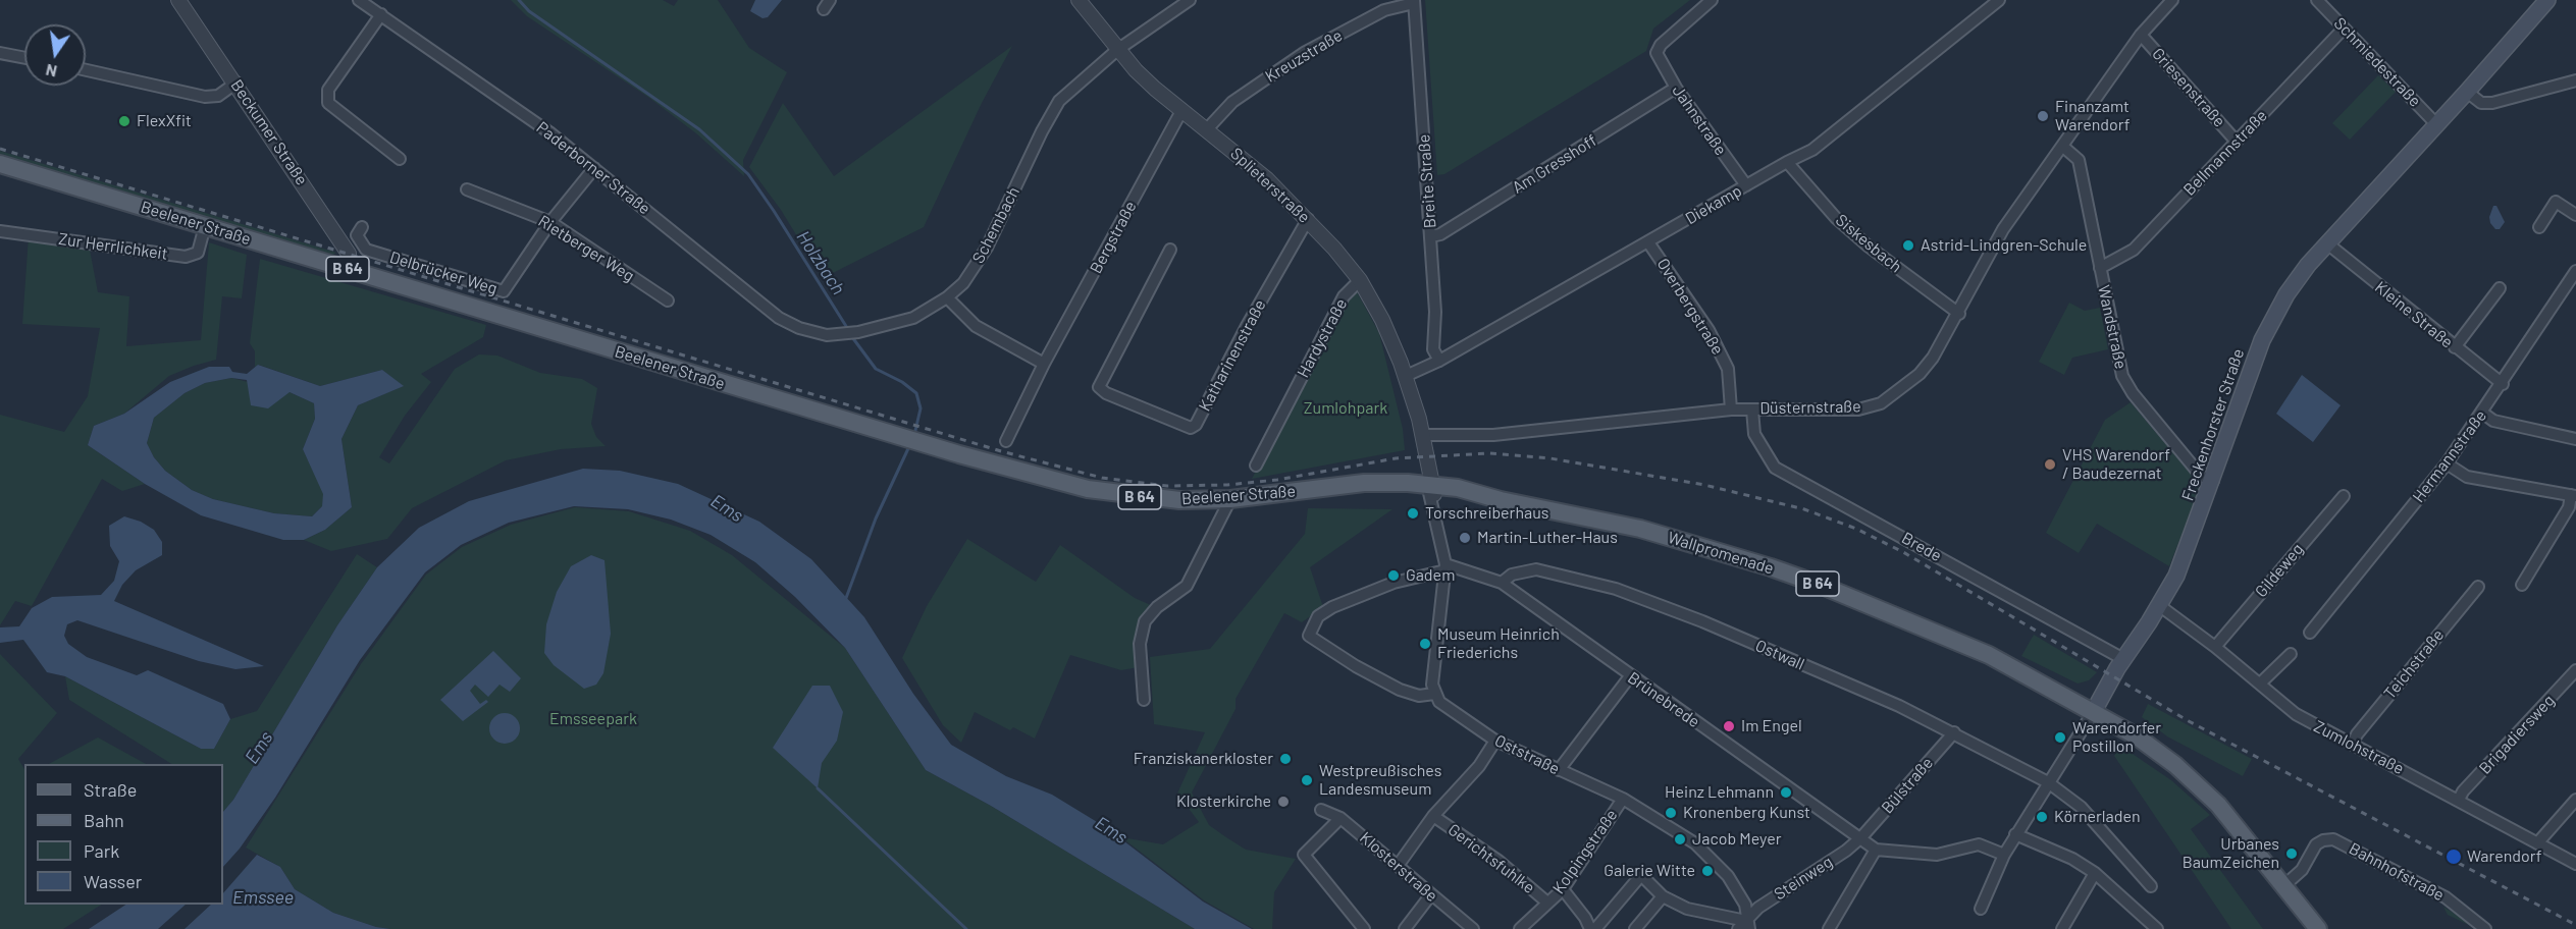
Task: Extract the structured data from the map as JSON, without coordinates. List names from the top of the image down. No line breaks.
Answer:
{"streets":{"main road":["Beelener Straße","B 64","Freckenhorster Straße","Wallpromenade"],"street":["Kreuzstraße","Schmiedestraße","Griesenstraße","Jahnstraße","Beckumer Straße","Bellmannstraße","Am Gresshoff","Paderborner Straße","Breite Straße","Splieterstraße","Diekamp","Schembach","Bergstraße","Siskesbach","Zur Herrlichkeit","Rietberger Weg","Delbrücker Weg","Overbergstraße","Kleine Straße","Wandstraße","Hardystraße","Katharinenstraße","Düsternstraße","Hermannstraße","Brede","Gildeweg","Ostwall","Teichstraße","Brünebrede","Brigadiersweg","Zumlohstraße","Oststraße","Bülstraße","Kolpingstraße","Gerichtsfuhlke","Klosterstraße","Bahnhofstraße","Steinweg"]},"crossings":[["Kreuzstraße","Breite Straße"],["Kreuzstraße","Splieterstraße"],["Schmiedestraße","Bellmannstraße"],["Schmiedestraße","Freckenhorster Straße"],["Griesenstraße","Bellmannstraße"],["Griesenstraße","Düsternstraße"],["Jahnstraße","Am Gresshoff"],["Jahnstraße","Diekamp"],["Beckumer Straße","Beelener Straße"],["Bellmannstraße","Wandstraße"],["Am Gresshoff","Breite Straße"],["Paderborner Straße","Schembach"],["Paderborner Straße","Delbrücker Weg"],["Breite Straße","Diekamp"],["Splieterstraße","Diekamp"],["Splieterstraße","Beelener Straße"],["Splieterstraße","Schembach"],["Splieterstraße","Bergstraße"],["Splieterstraße","Hardystraße"],["Splieterstraße","Katharinenstraße"],["Splieterstraße","Düsternstraße"],["Splieterstraße","Wallpromenade"],["Diekamp","Siskesbach"],["Diekamp","Overbergstraße"],["Beelener Straße","Zur Herrlichkeit"],["Beelener Straße","Wallpromenade"],["Siskesbach","Düsternstraße"],["Rietberger Weg","Delbrücker Weg"],["B 64","Freckenhorster Straße"],["B 64","Wallpromenade"],["B 64","Bahnhofstraße"],["Overbergstraße","Düsternstraße"],["Kleine Straße","Freckenhorster Straße"],["Kleine Straße","Hermannstraße"],["Wandstraße","Düsternstraße"],["Wandstraße","Freckenhorster Straße"],["Düsternstraße","Brede"],["Freckenhorster Straße","Brede"],["Freckenhorster Straße","Wallpromenade"],["Freckenhorster Straße","Ostwall"],["Freckenhorster Straße","Zumlohstraße"],["Gildeweg","Zumlohstraße"],["Ostwall","Brünebrede"],["Ostwall","Bülstraße"],["Teichstraße","Zumlohstraße"],["Brünebrede","Bülstraße"],["Brünebrede","Steinweg"],["Brigadiersweg","Zumlohstraße"],["Oststraße","Kolpingstraße"],["Oststraße","Steinweg"],["Bülstraße","Steinweg"],["Kolpingstraße","Gerichtsfuhlke"]],"water":["Holzbach","Ems","Emssee"],"parks":["Zumlohpark","Emsseepark"],"places":["Finanzamt Warendorf","FlexXfit","Astrid-Lindgren-Schule","VHS Warendorf / Baudezernat","Torschreiberhaus","Martin-Luther-Haus","Gadem","Museum Heinrich Friederichs","Im Engel","Warendorfer Postillon","Franziskanerkloster","Westpreußisches Landesmuseum","Heinz Lehmann","Klosterkirche","Kronenberg Kunst","Körnerladen","Jacob Meyer","Urbanes BaumZeichen","Warendorf","Galerie Witte"],"legend":["Straße","Bahn","Park","Wasser"],"north":"bottom"}
